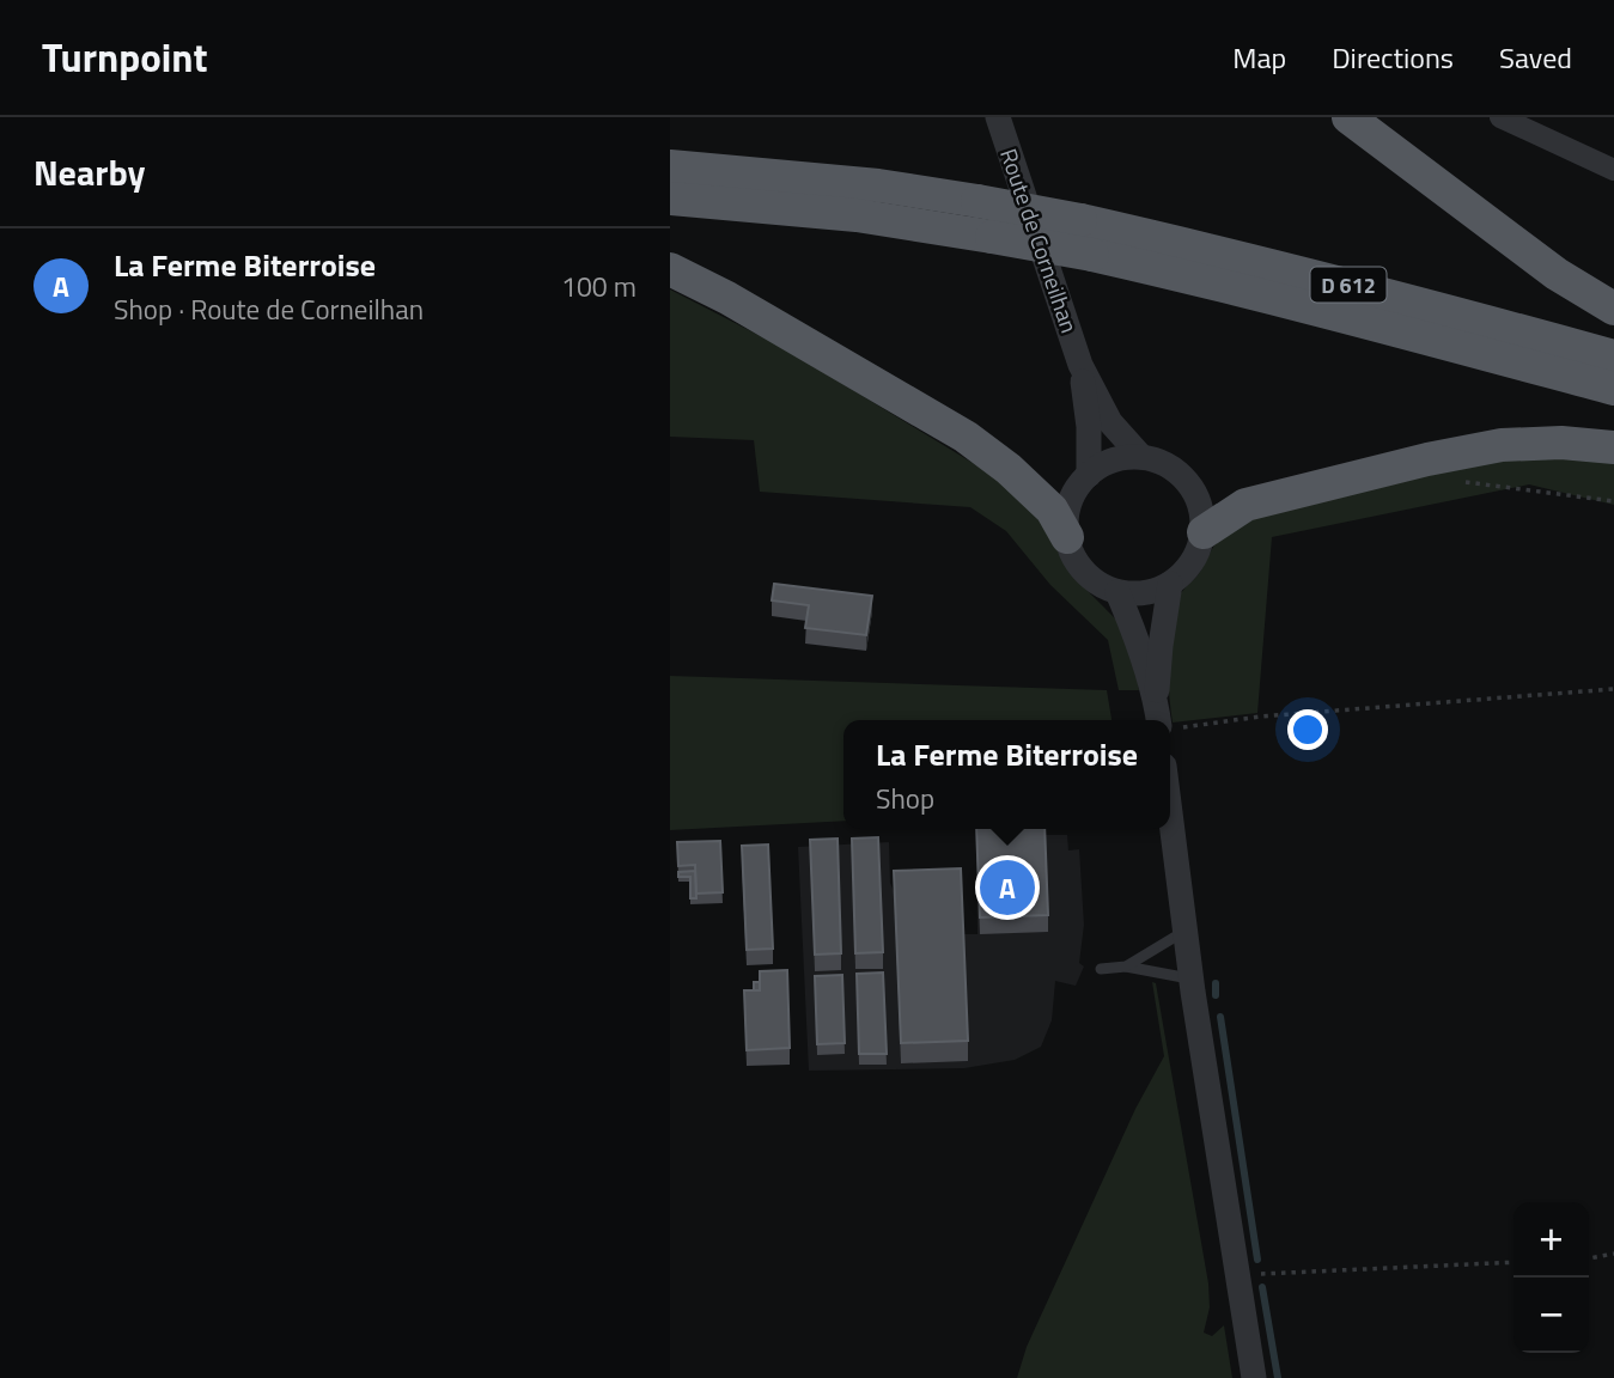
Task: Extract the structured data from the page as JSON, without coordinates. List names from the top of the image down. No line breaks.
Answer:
{"streets":{"highway":["D 612"],"street":["Route de Corneilhan"]},"page":{"header":"Turnpoint","nav":["Map","Directions","Saved"],"heading":"Nearby","list":[{"mark":"A","name":"La Ferme Biterroise","note":"Shop · Route de Corneilhan","value":"100 m"}],"popup":["La Ferme Biterroise","Shop"],"pins":"A","map_buttons":["+","−"]}}
